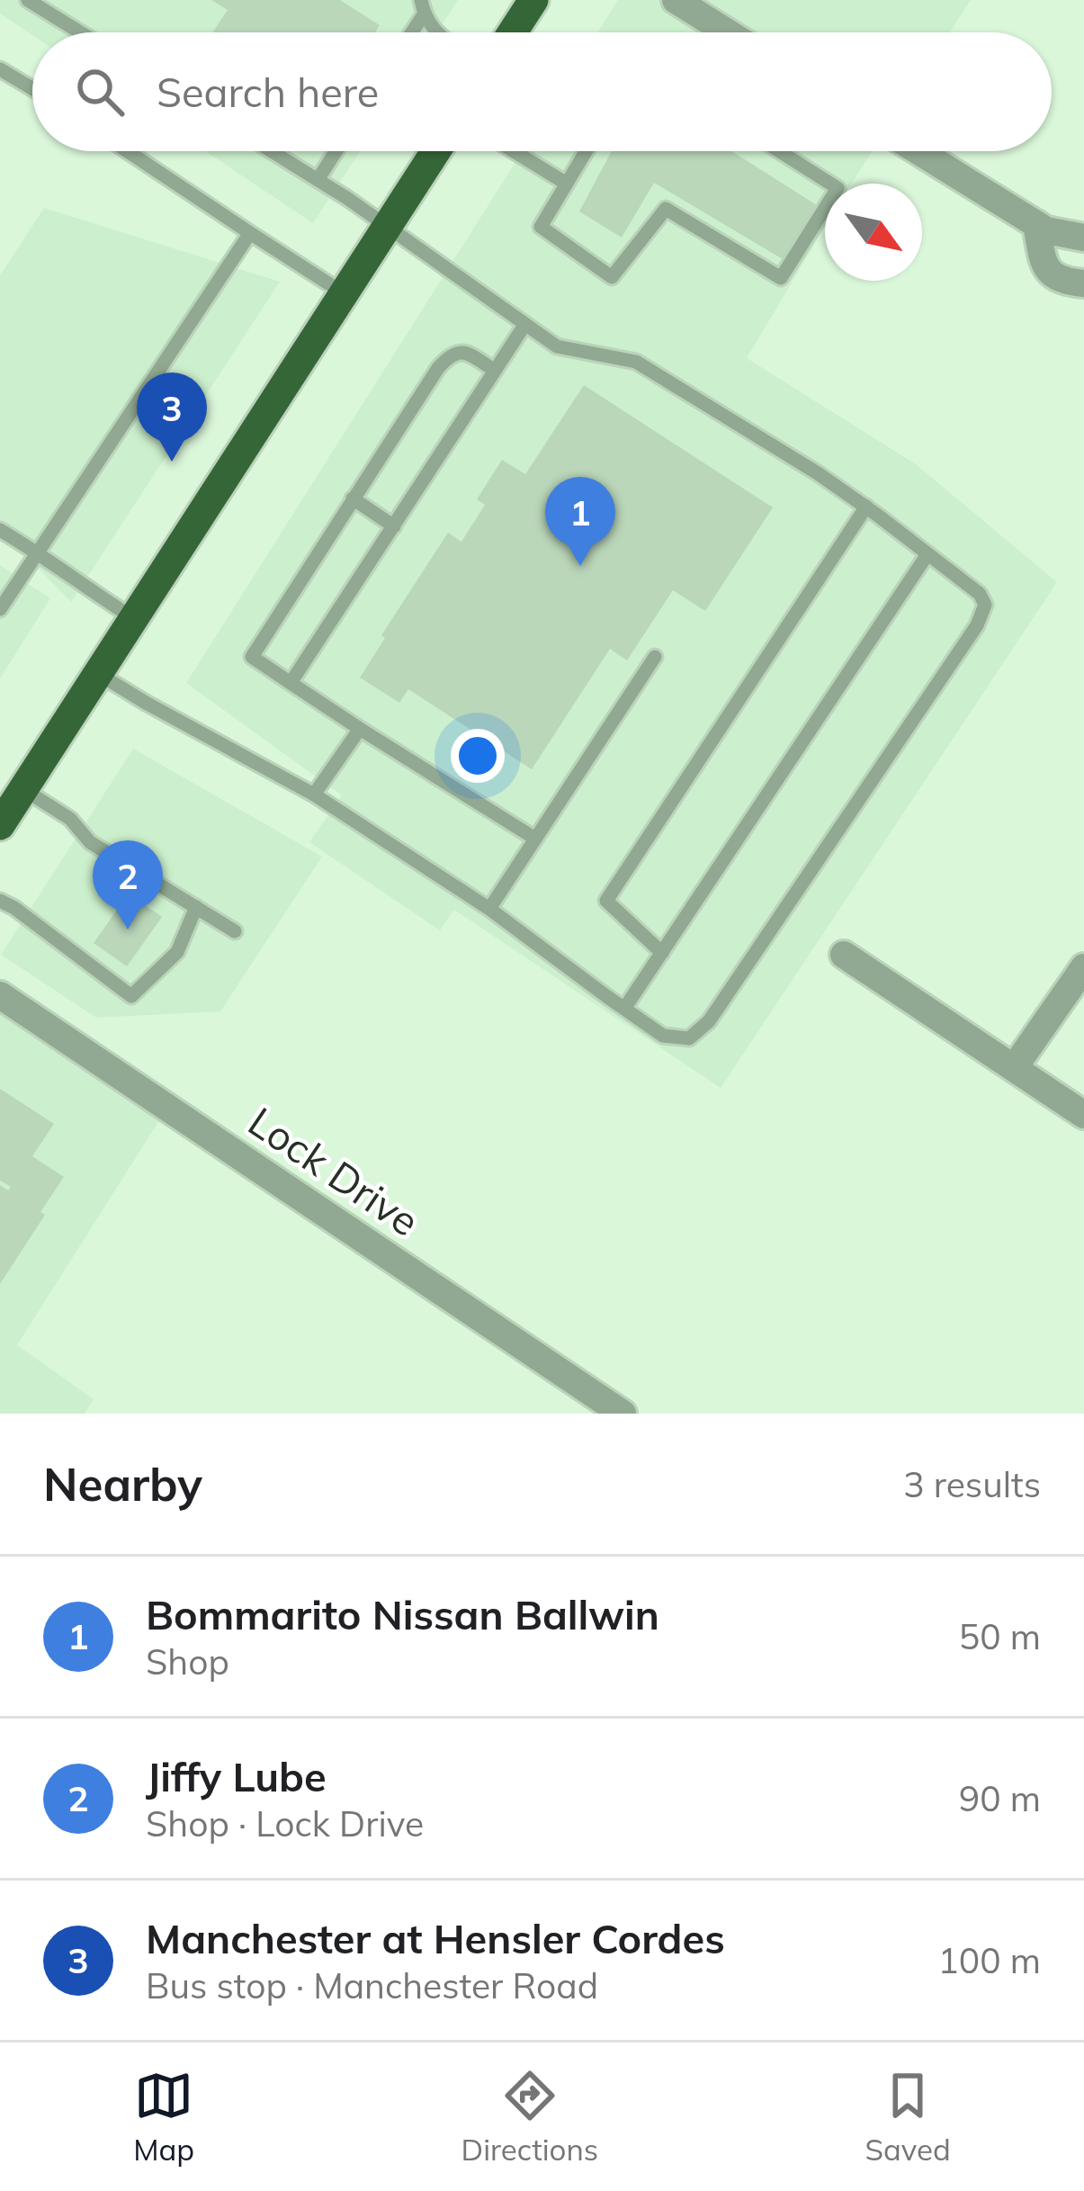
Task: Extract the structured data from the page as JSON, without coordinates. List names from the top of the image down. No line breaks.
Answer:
{"streets":{"street":["Lock Drive"]},"north":"bottom right","page":{"search":"Search here","pins":["3","1","2"],"heading":["Nearby","3 results"],"list":[{"mark":"1","name":"Bommarito Nissan Ballwin","note":"Shop","value":"50 m"},{"mark":"2","name":"Jiffy Lube","note":"Shop · Lock Drive","value":"90 m"},{"mark":"3","name":"Manchester at Hensler Cordes","note":"Bus stop · Manchester Road","value":"100 m"}],"nav":["Map","Directions","Saved"]}}
